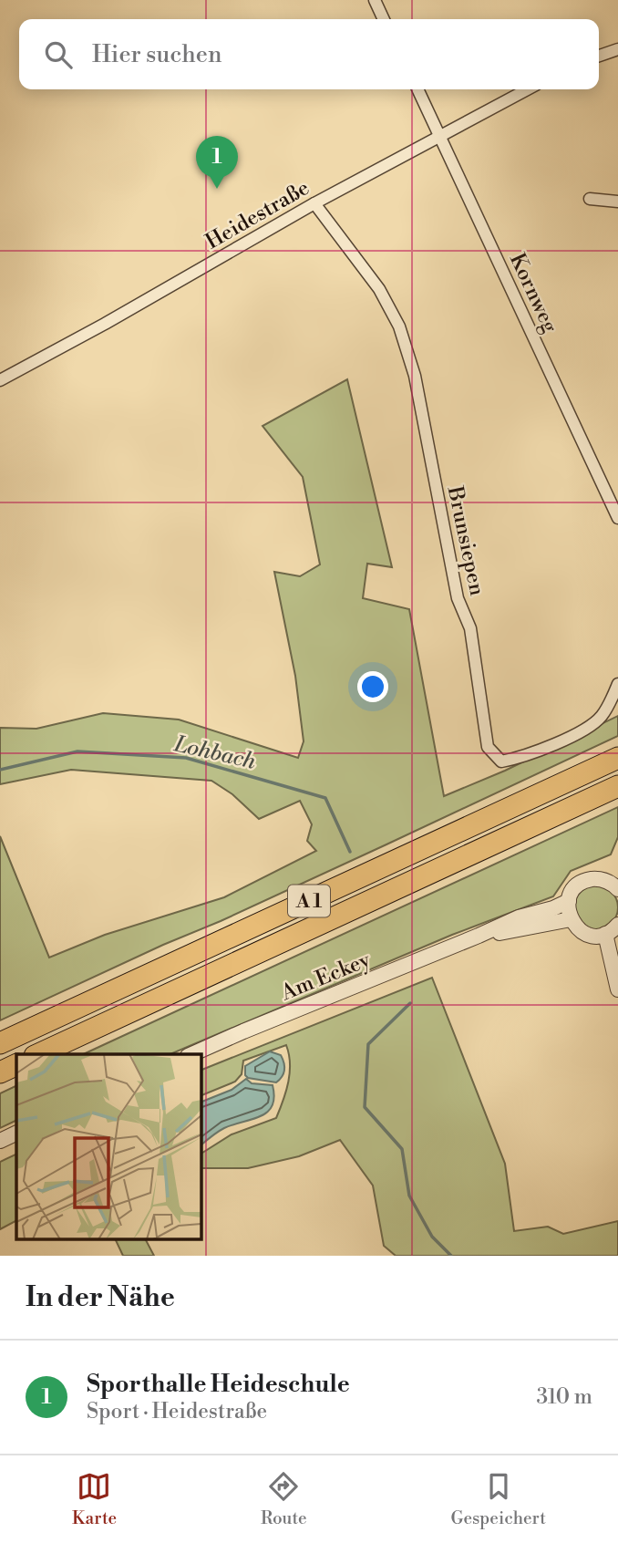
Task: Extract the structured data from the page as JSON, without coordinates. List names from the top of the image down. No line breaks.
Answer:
{"streets":{"highway":["A 1"],"street":["Heidestraße","Kornweg","Brunsiepen","Am Eckey"]},"crossings":[["Heidestraße","Kornweg"],["Heidestraße","Brunsiepen"]],"water":["Lohbach"],"page":{"search":"Hier suchen","pins":"1","heading":"In der Nähe","list":[{"mark":"1","name":"Sporthalle Heideschule","note":"Sport · Heidestraße","value":"310 m"}],"nav":["Karte","Route","Gespeichert"]}}
